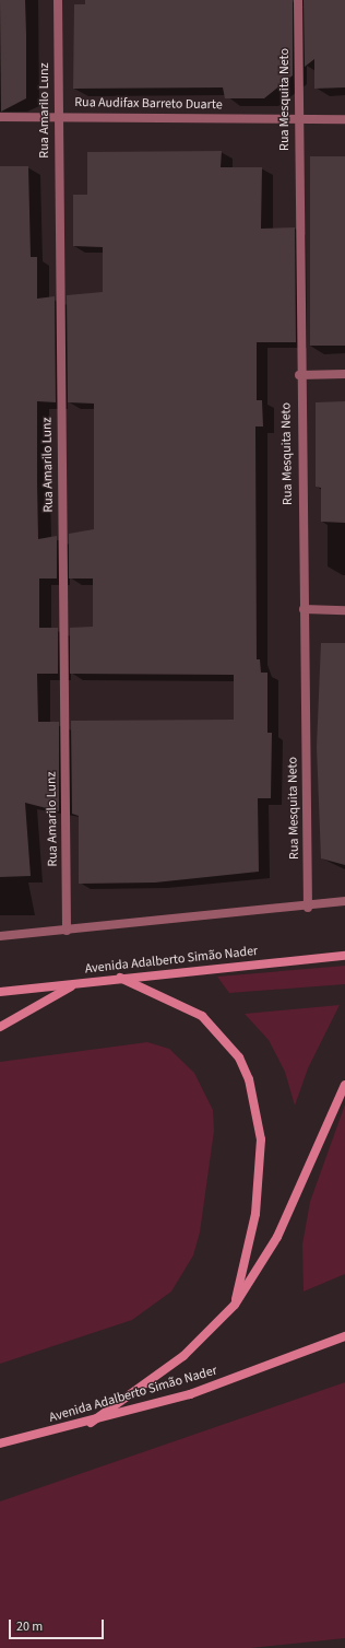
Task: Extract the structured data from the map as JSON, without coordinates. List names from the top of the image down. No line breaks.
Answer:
{"streets":{"main road":["Avenida Adalberto Simão Nader"],"street":["Rua Mesquita Neto","Rua Audifax Barreto Duarte","Rua Amarilo Lunz"]},"crossings":[["Rua Mesquita Neto","Rua Audifax Barreto Duarte"],["Rua Audifax Barreto Duarte","Rua Amarilo Lunz"]],"scale_bar":"20 m"}
